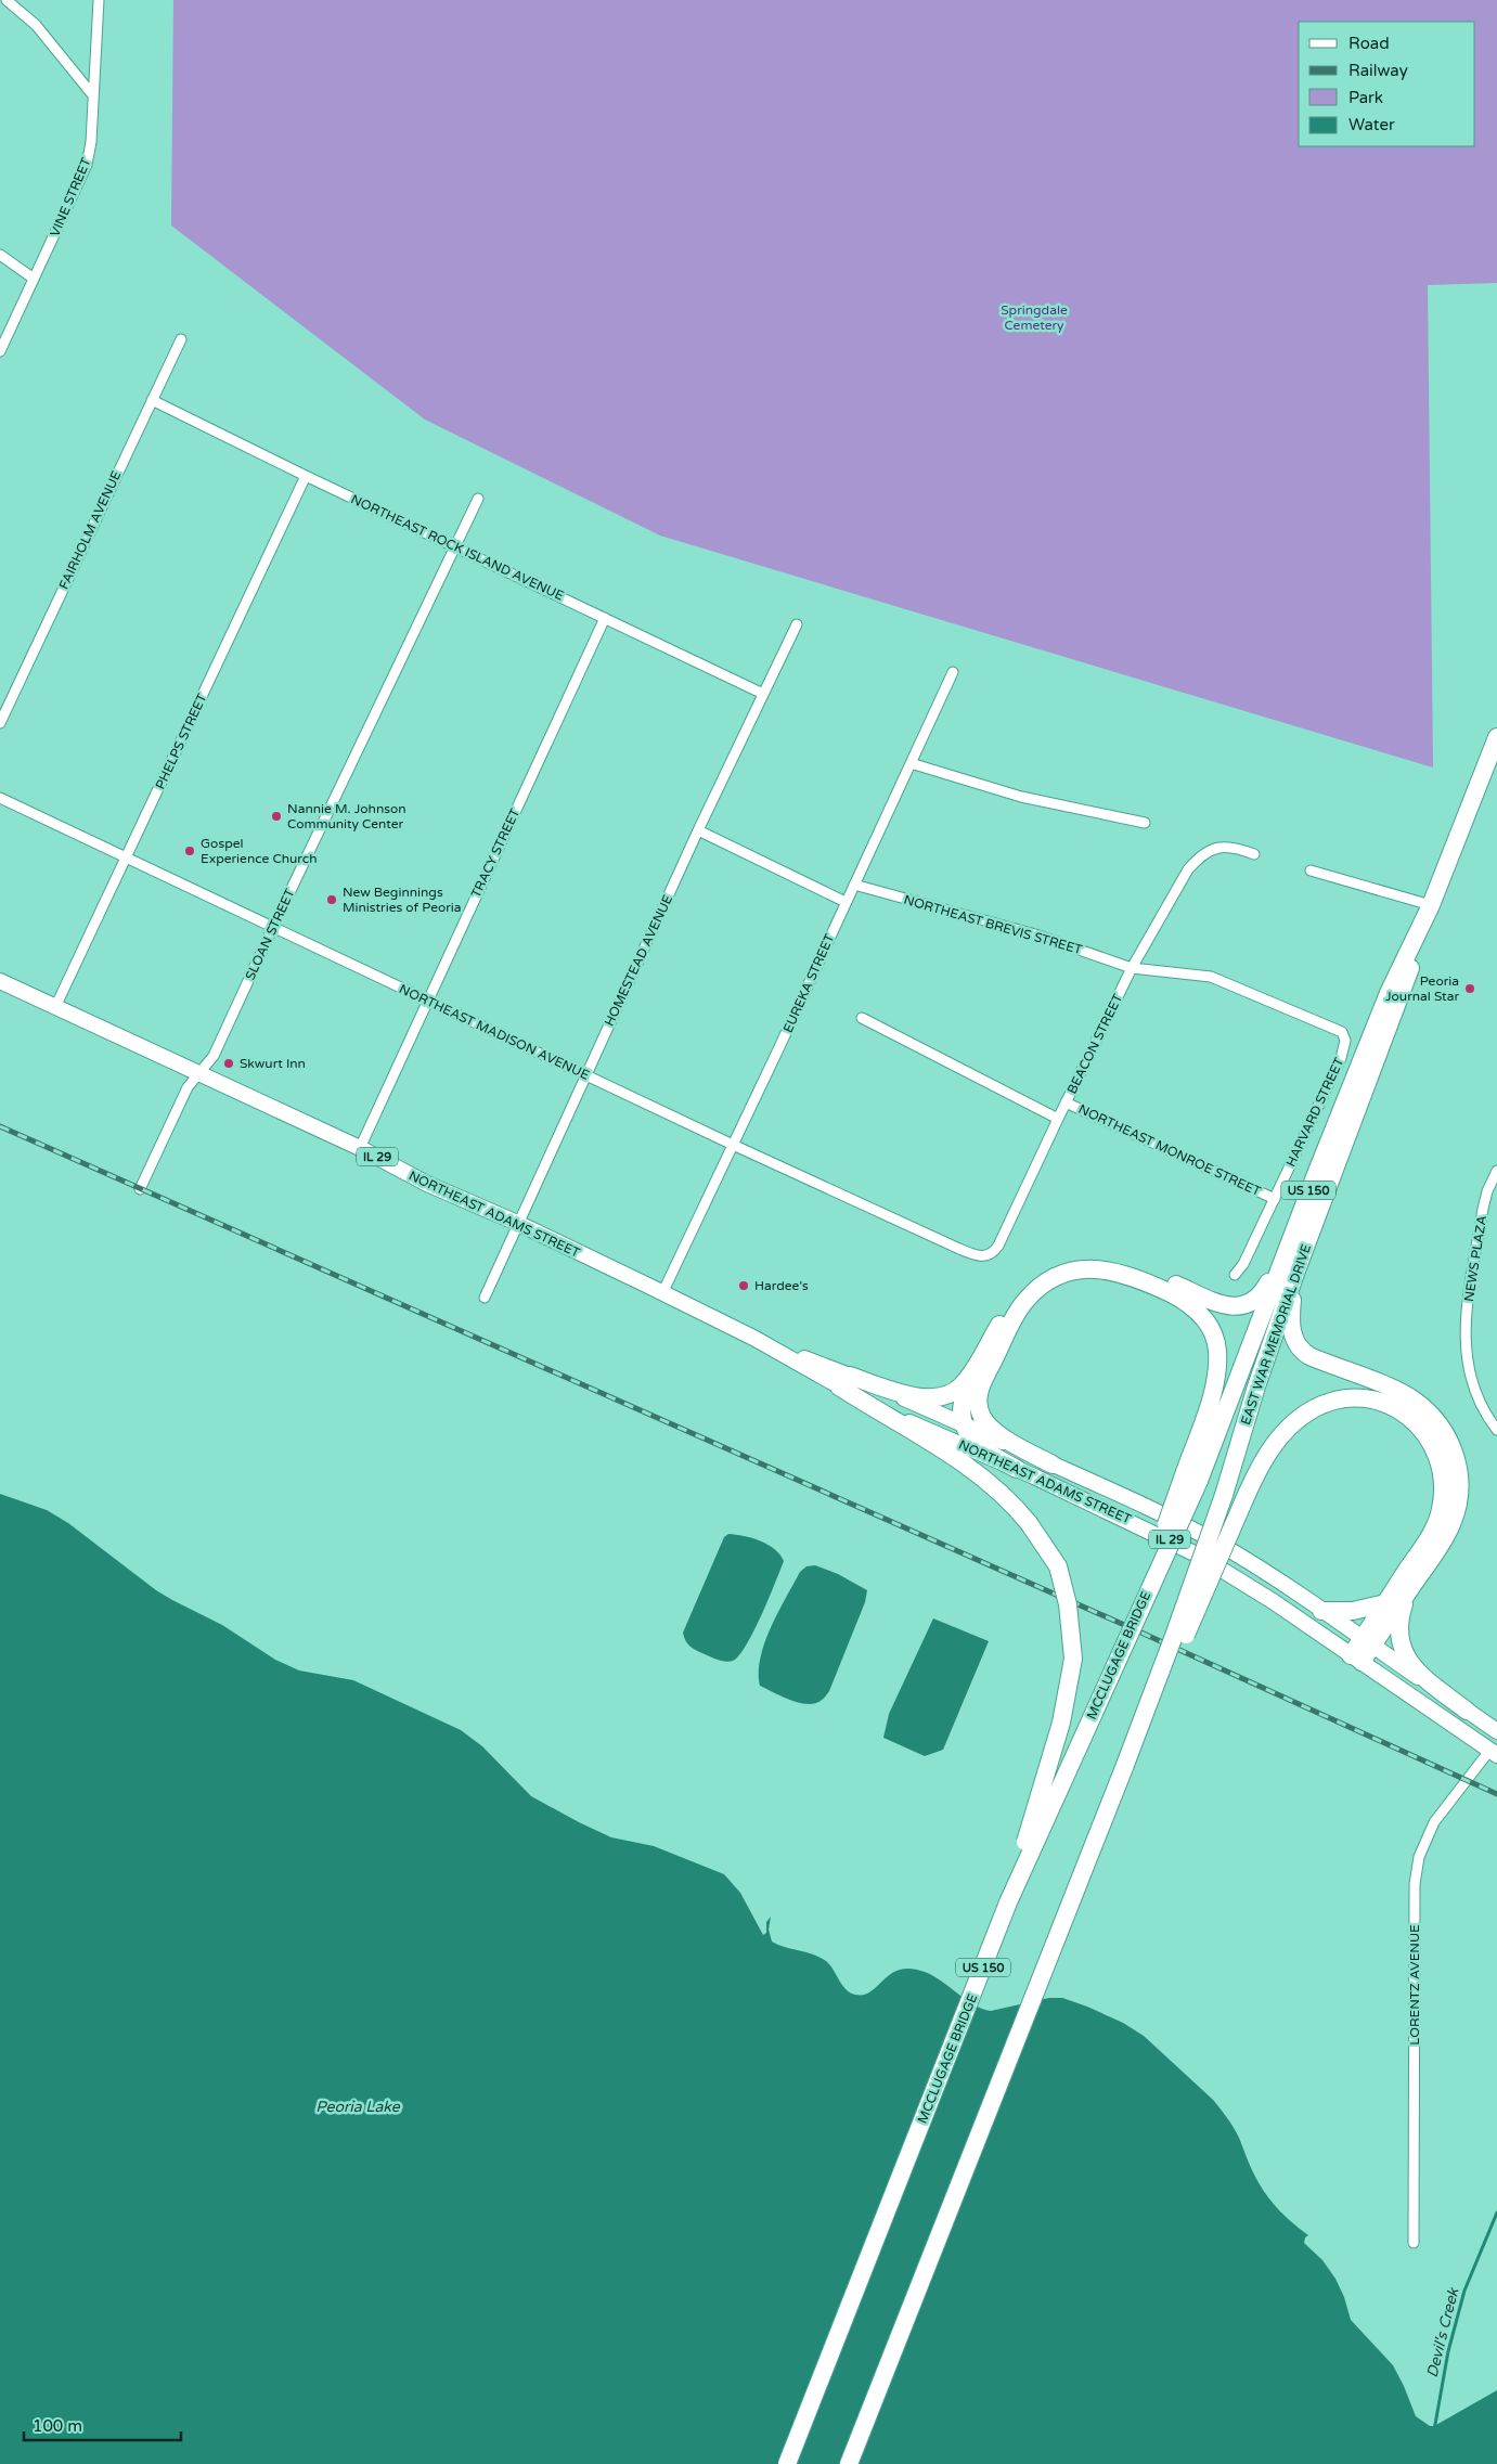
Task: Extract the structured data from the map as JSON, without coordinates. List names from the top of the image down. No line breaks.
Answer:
{"streets":{"highway":["US 150","EAST WAR MEMORIAL DRIVE","MCCLUGAGE BRIDGE"],"main road":["IL 29","NORTHEAST ADAMS STREET"],"street":["VINE STREET","FAIRHOLM AVENUE","NORTHEAST ROCK ISLAND AVENUE","PHELPS STREET","TRACY STREET","NORTHEAST BREVIS STREET","SLOAN STREET","HOMESTEAD AVENUE","EUREKA STREET","NORTHEAST MADISON AVENUE","BEACON STREET","HARVARD STREET","NORTHEAST MONROE STREET","NEWS PLAZA","LORENTZ AVENUE"]},"crossings":[["FAIRHOLM AVENUE","NORTHEAST ROCK ISLAND AVENUE"],["NORTHEAST ROCK ISLAND AVENUE","PHELPS STREET"],["NORTHEAST ROCK ISLAND AVENUE","TRACY STREET"],["NORTHEAST ROCK ISLAND AVENUE","SLOAN STREET"],["NORTHEAST ROCK ISLAND AVENUE","HOMESTEAD AVENUE"],["PHELPS STREET","NORTHEAST MADISON AVENUE"],["PHELPS STREET","NORTHEAST ADAMS STREET"],["TRACY STREET","NORTHEAST MADISON AVENUE"],["TRACY STREET","NORTHEAST ADAMS STREET"],["NORTHEAST BREVIS STREET","EUREKA STREET"],["NORTHEAST BREVIS STREET","BEACON STREET"],["NORTHEAST BREVIS STREET","HARVARD STREET"],["SLOAN STREET","NORTHEAST MADISON AVENUE"],["SLOAN STREET","NORTHEAST ADAMS STREET"],["HOMESTEAD AVENUE","NORTHEAST MADISON AVENUE"],["HOMESTEAD AVENUE","NORTHEAST ADAMS STREET"],["EUREKA STREET","NORTHEAST MADISON AVENUE"],["EUREKA STREET","NORTHEAST ADAMS STREET"],["NORTHEAST MADISON AVENUE","BEACON STREET"],["BEACON STREET","NORTHEAST MONROE STREET"],["HARVARD STREET","NORTHEAST MONROE STREET"],["US 150","EAST WAR MEMORIAL DRIVE"],["NORTHEAST ADAMS STREET","LORENTZ AVENUE"],["EAST WAR MEMORIAL DRIVE","MCCLUGAGE BRIDGE"]],"water":["Peoria Lake","Devil's Creek"],"parks":["Springdale Cemetery"],"places":["Nannie M. Johnson Community Center","Gospel Experience Church","New Beginnings Ministries of Peoria","Peoria Journal Star","Skwurt Inn","Hardee's"],"legend":["Road","Railway","Park","Water"],"scale_bar":"100 m"}
